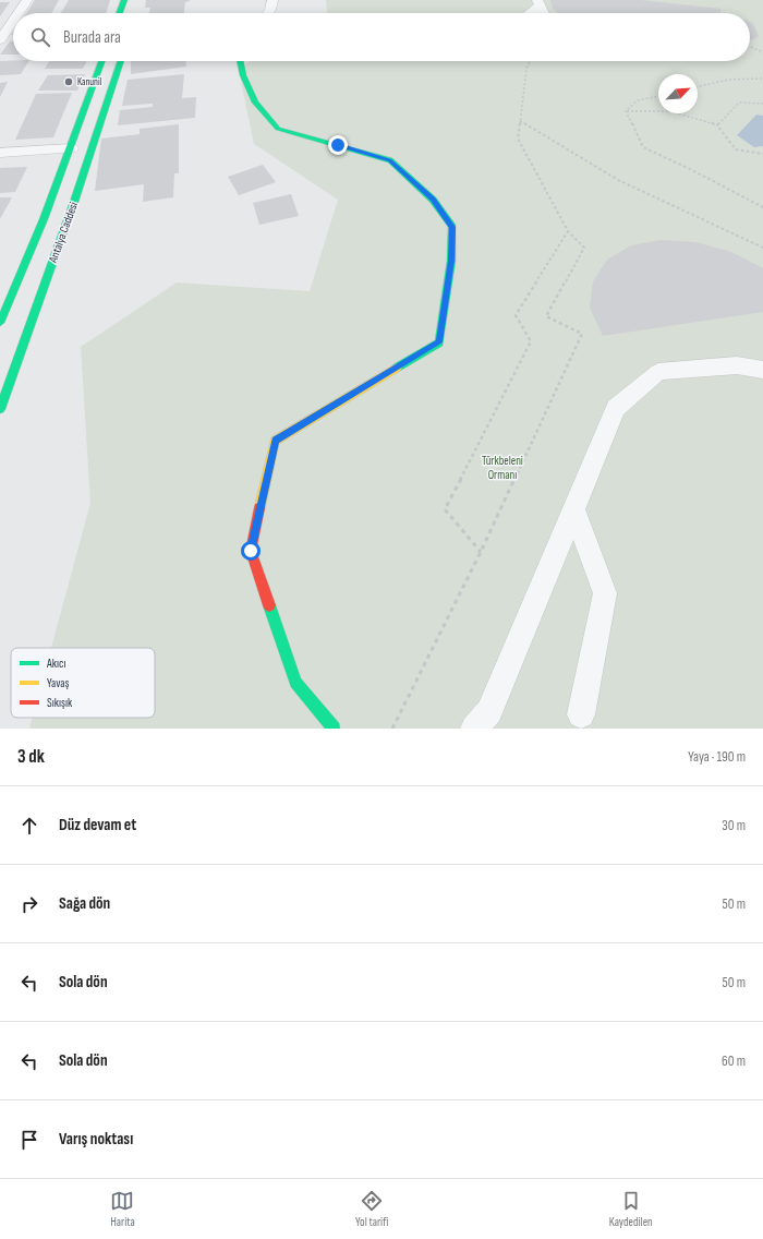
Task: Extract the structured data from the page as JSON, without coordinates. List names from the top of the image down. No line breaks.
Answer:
{"streets":{"main road":["Antalya Caddesi"]},"parks":["Türkbeleni Ormanı"],"places":["Kanunil"],"legend":["Akıcı","Yavaş","Sıkışık"],"north":"top right","page":{"search":"Burada ara","heading":["3 dk","Yaya · 190 m"],"list":[["Düz devam et","30 m"],["Sağa dön","50 m"],["Sola dön","50 m"],["Sola dön","60 m"],"Varış noktası"],"nav":["Harita","Yol tarifi","Kaydedilen"]}}
